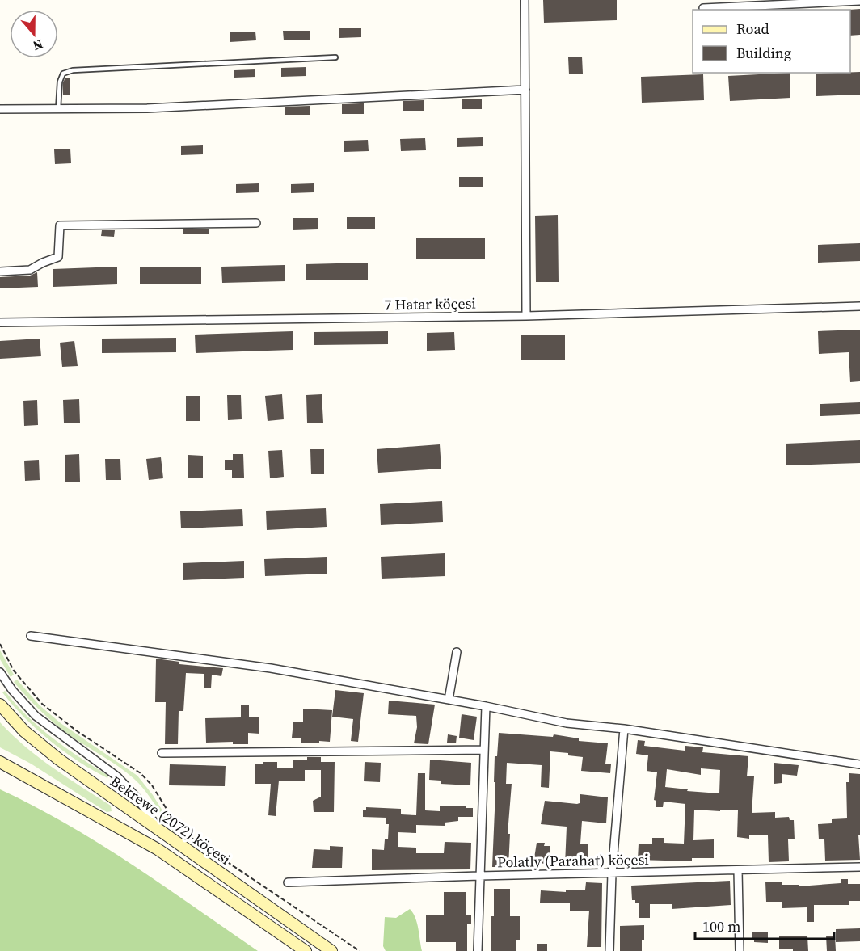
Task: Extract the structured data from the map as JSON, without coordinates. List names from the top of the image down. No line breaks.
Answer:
{"streets":{"main road":["Bekrewe (2072) köçesi"],"street":["7 Hatar köçesi","Polatly (Parahat) köçesi"]},"legend":["Road","Building"],"scale_bar":"100 m","north":"bottom"}
